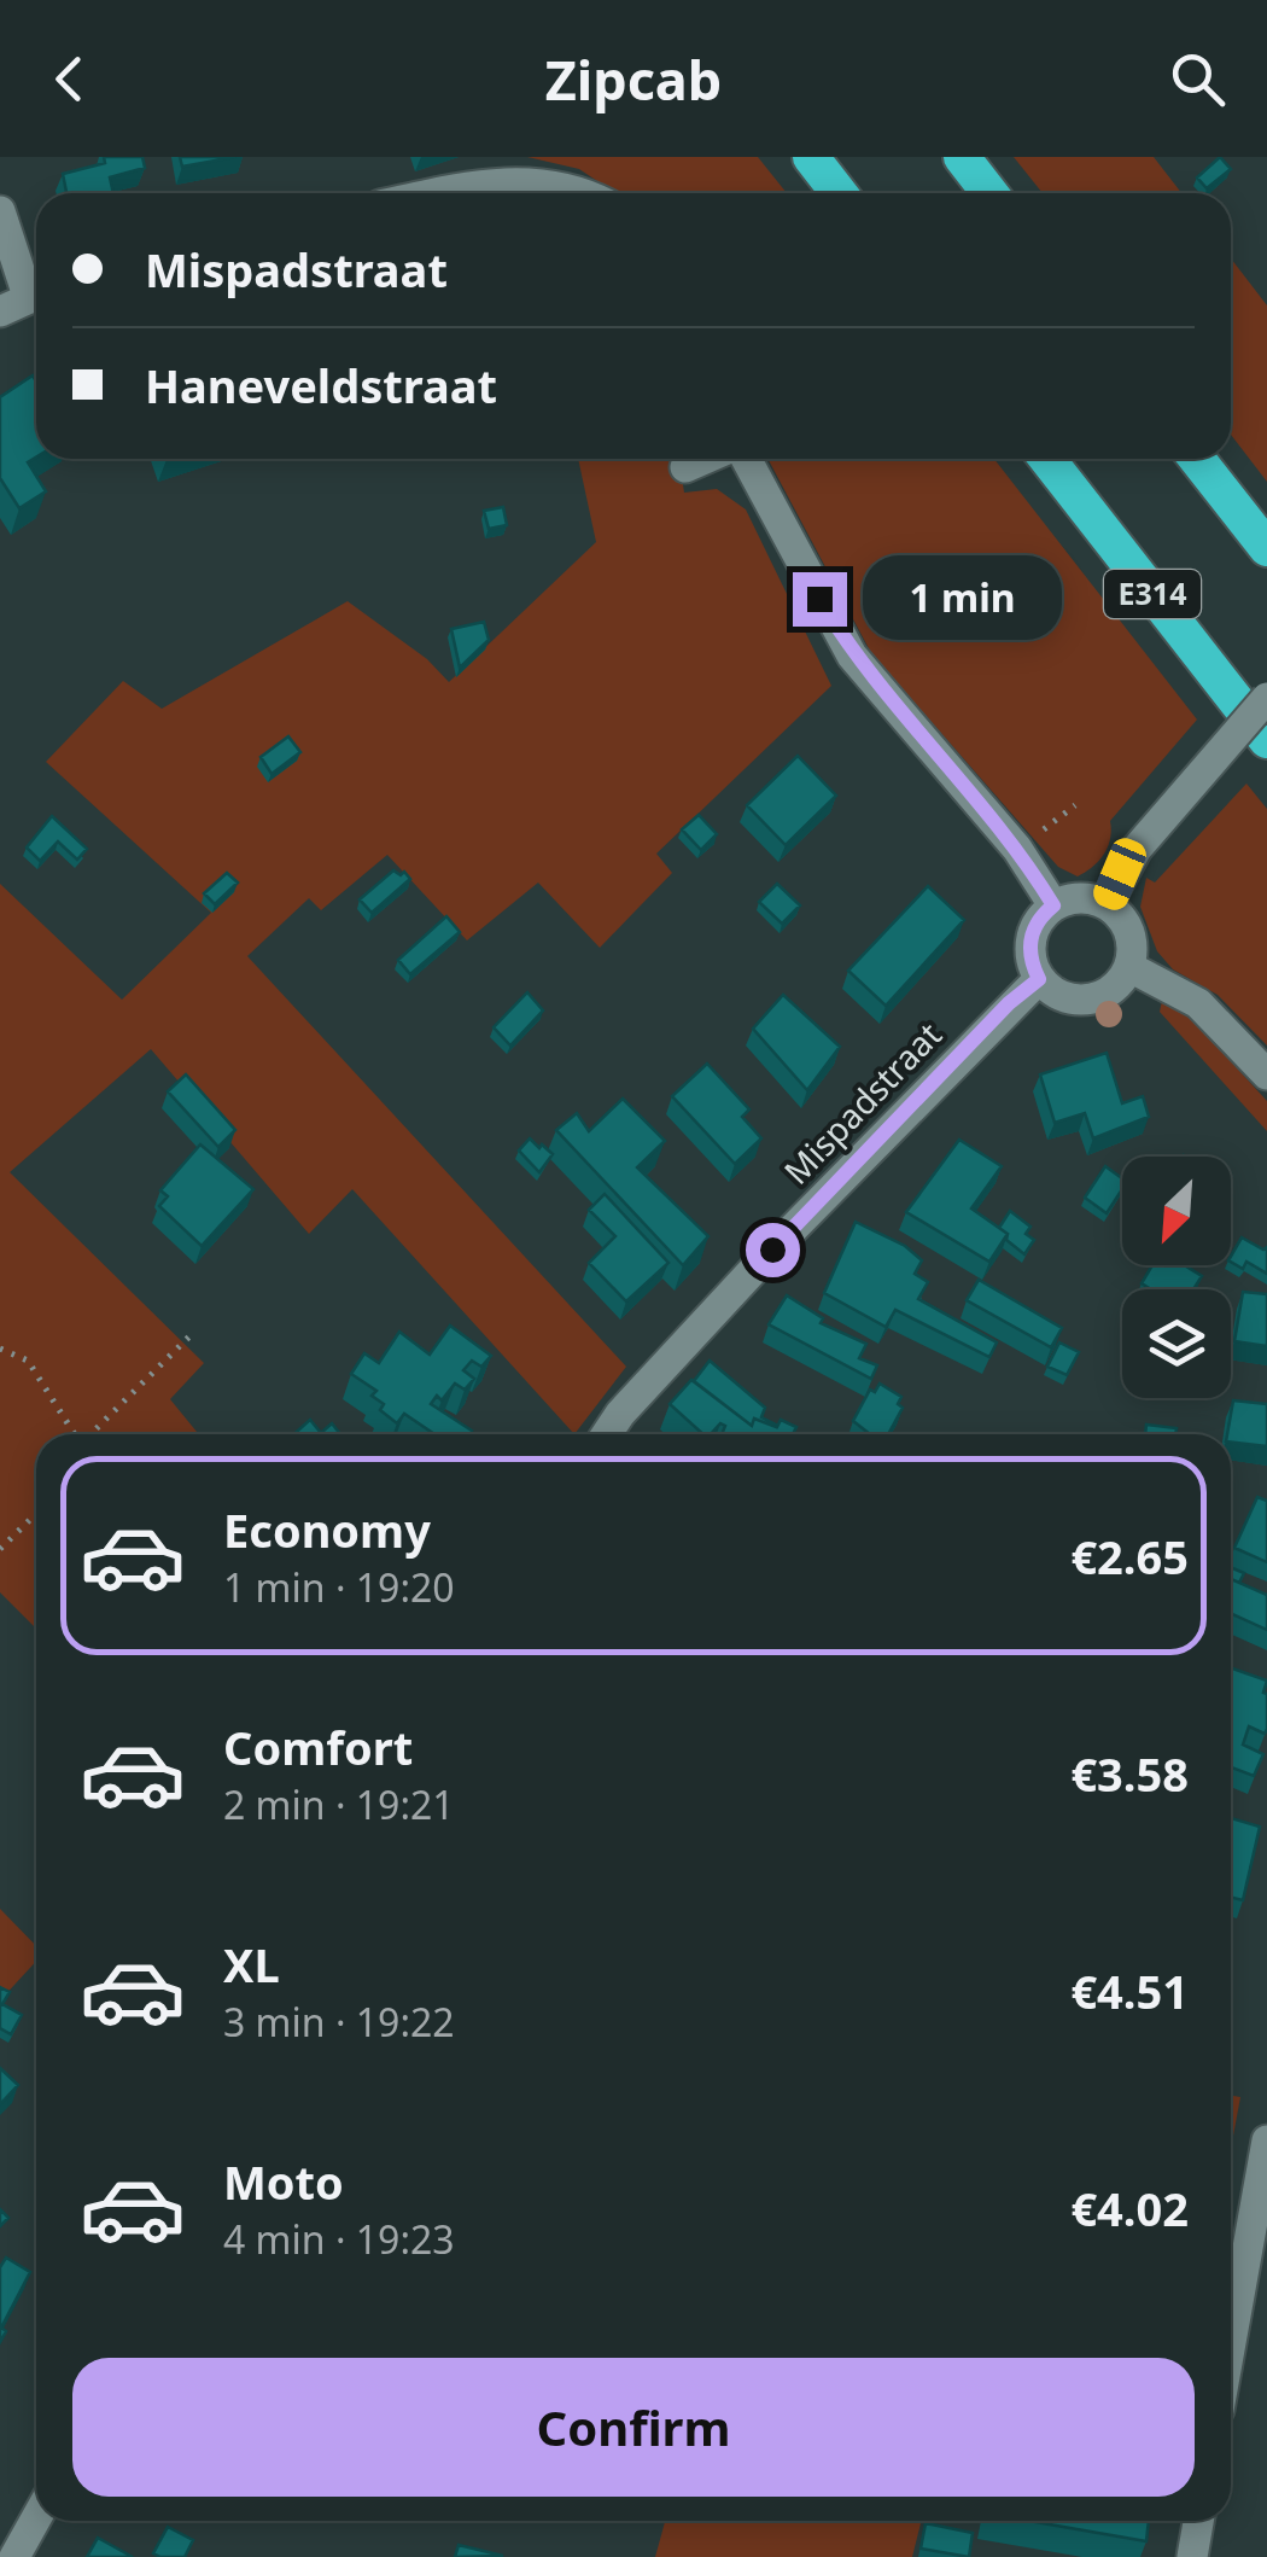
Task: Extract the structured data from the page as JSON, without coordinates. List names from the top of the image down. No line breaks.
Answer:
{"streets":{"highway":["E314"],"street":["Mispadstraat"]},"north":"bottom left","page":{"header":"Zipcab","banner":["Mispadstraat","Haneveldstraat"],"bubble":"1 min","list":[{"name":"Economy","note":"1 min · 19:20","value":"€2.65"},{"name":"Comfort","note":"2 min · 19:21","value":"€3.58"},{"name":"XL","note":"3 min · 19:22","value":"€4.51"},{"name":"Moto","note":"4 min · 19:23","value":"€4.02"}],"buttons":"Confirm"}}
